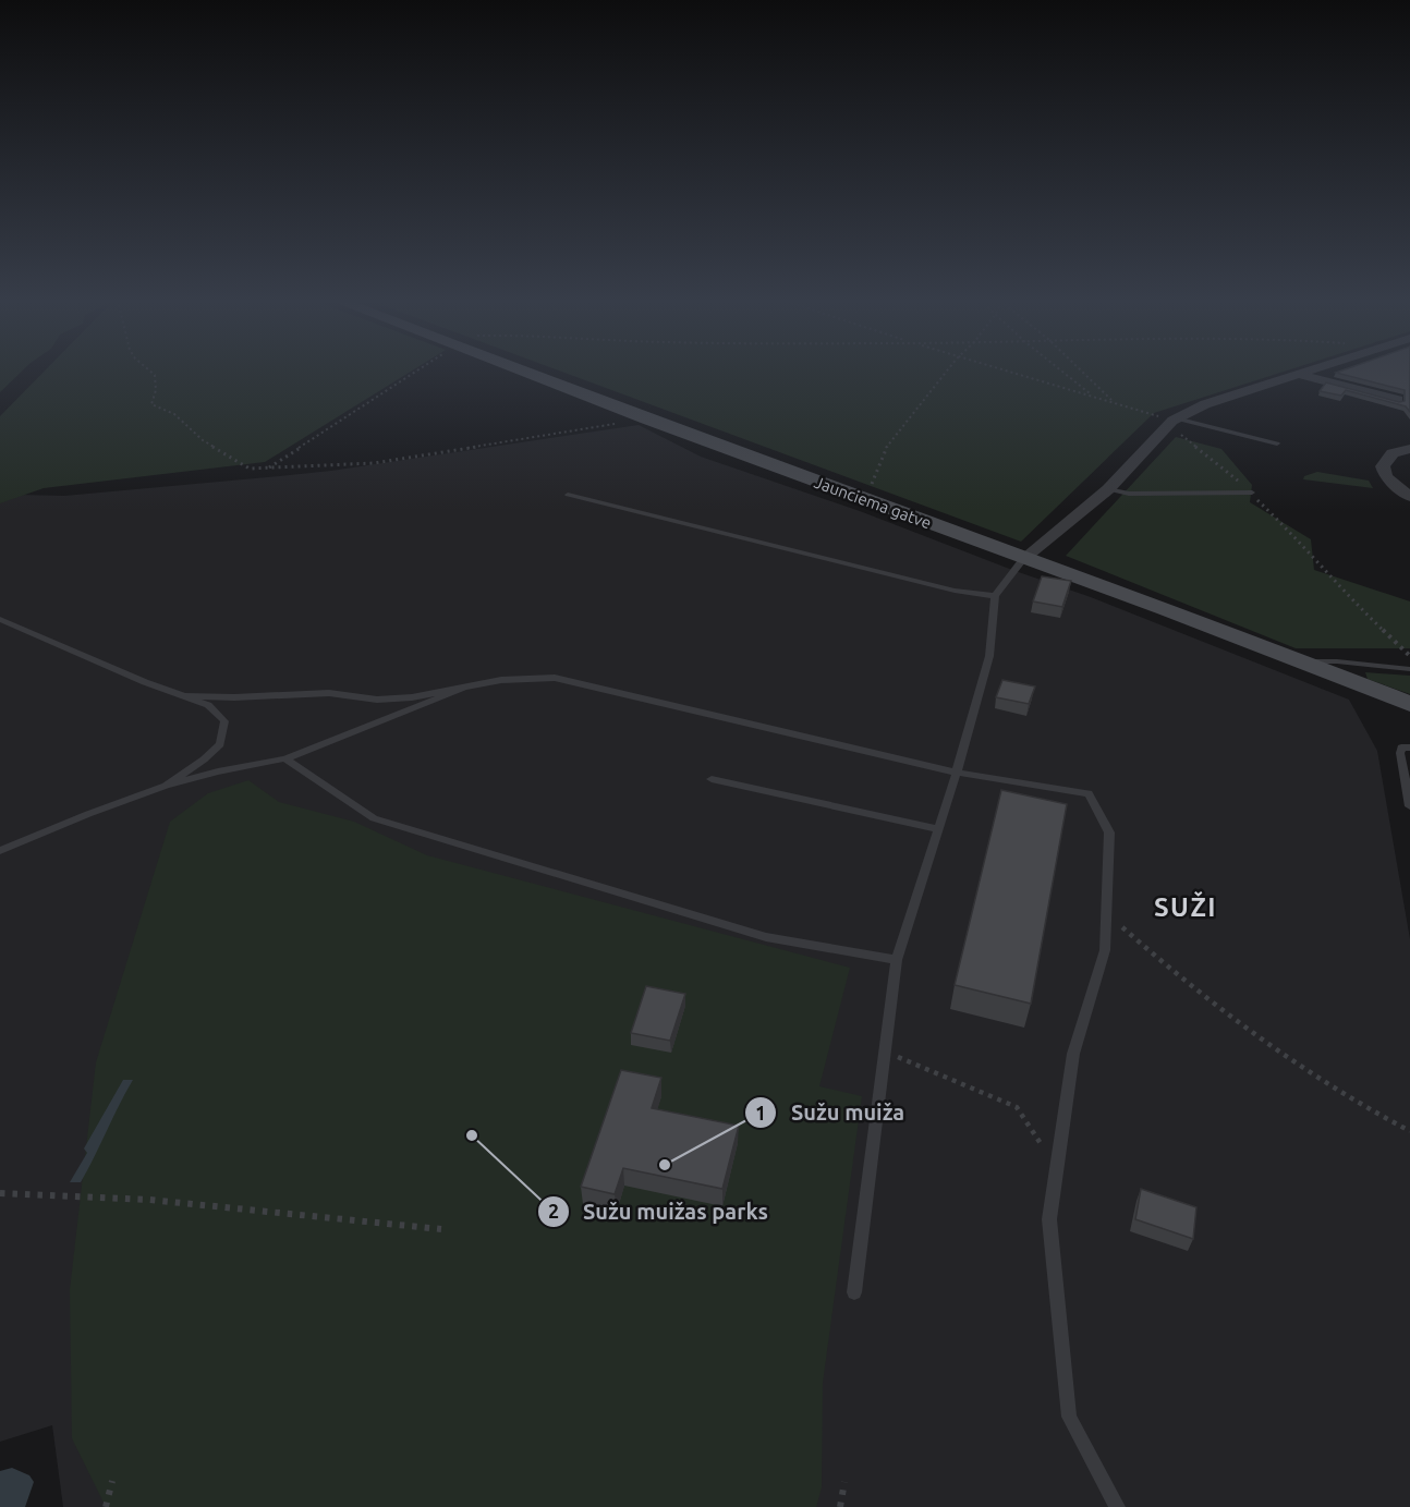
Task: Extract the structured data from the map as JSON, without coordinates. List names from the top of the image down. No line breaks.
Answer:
{"streets":{"main road":["Jaunciema gatve"]},"districts":["SUŽI"],"places":["Sužu muižas parks","Sužu muiža"]}
